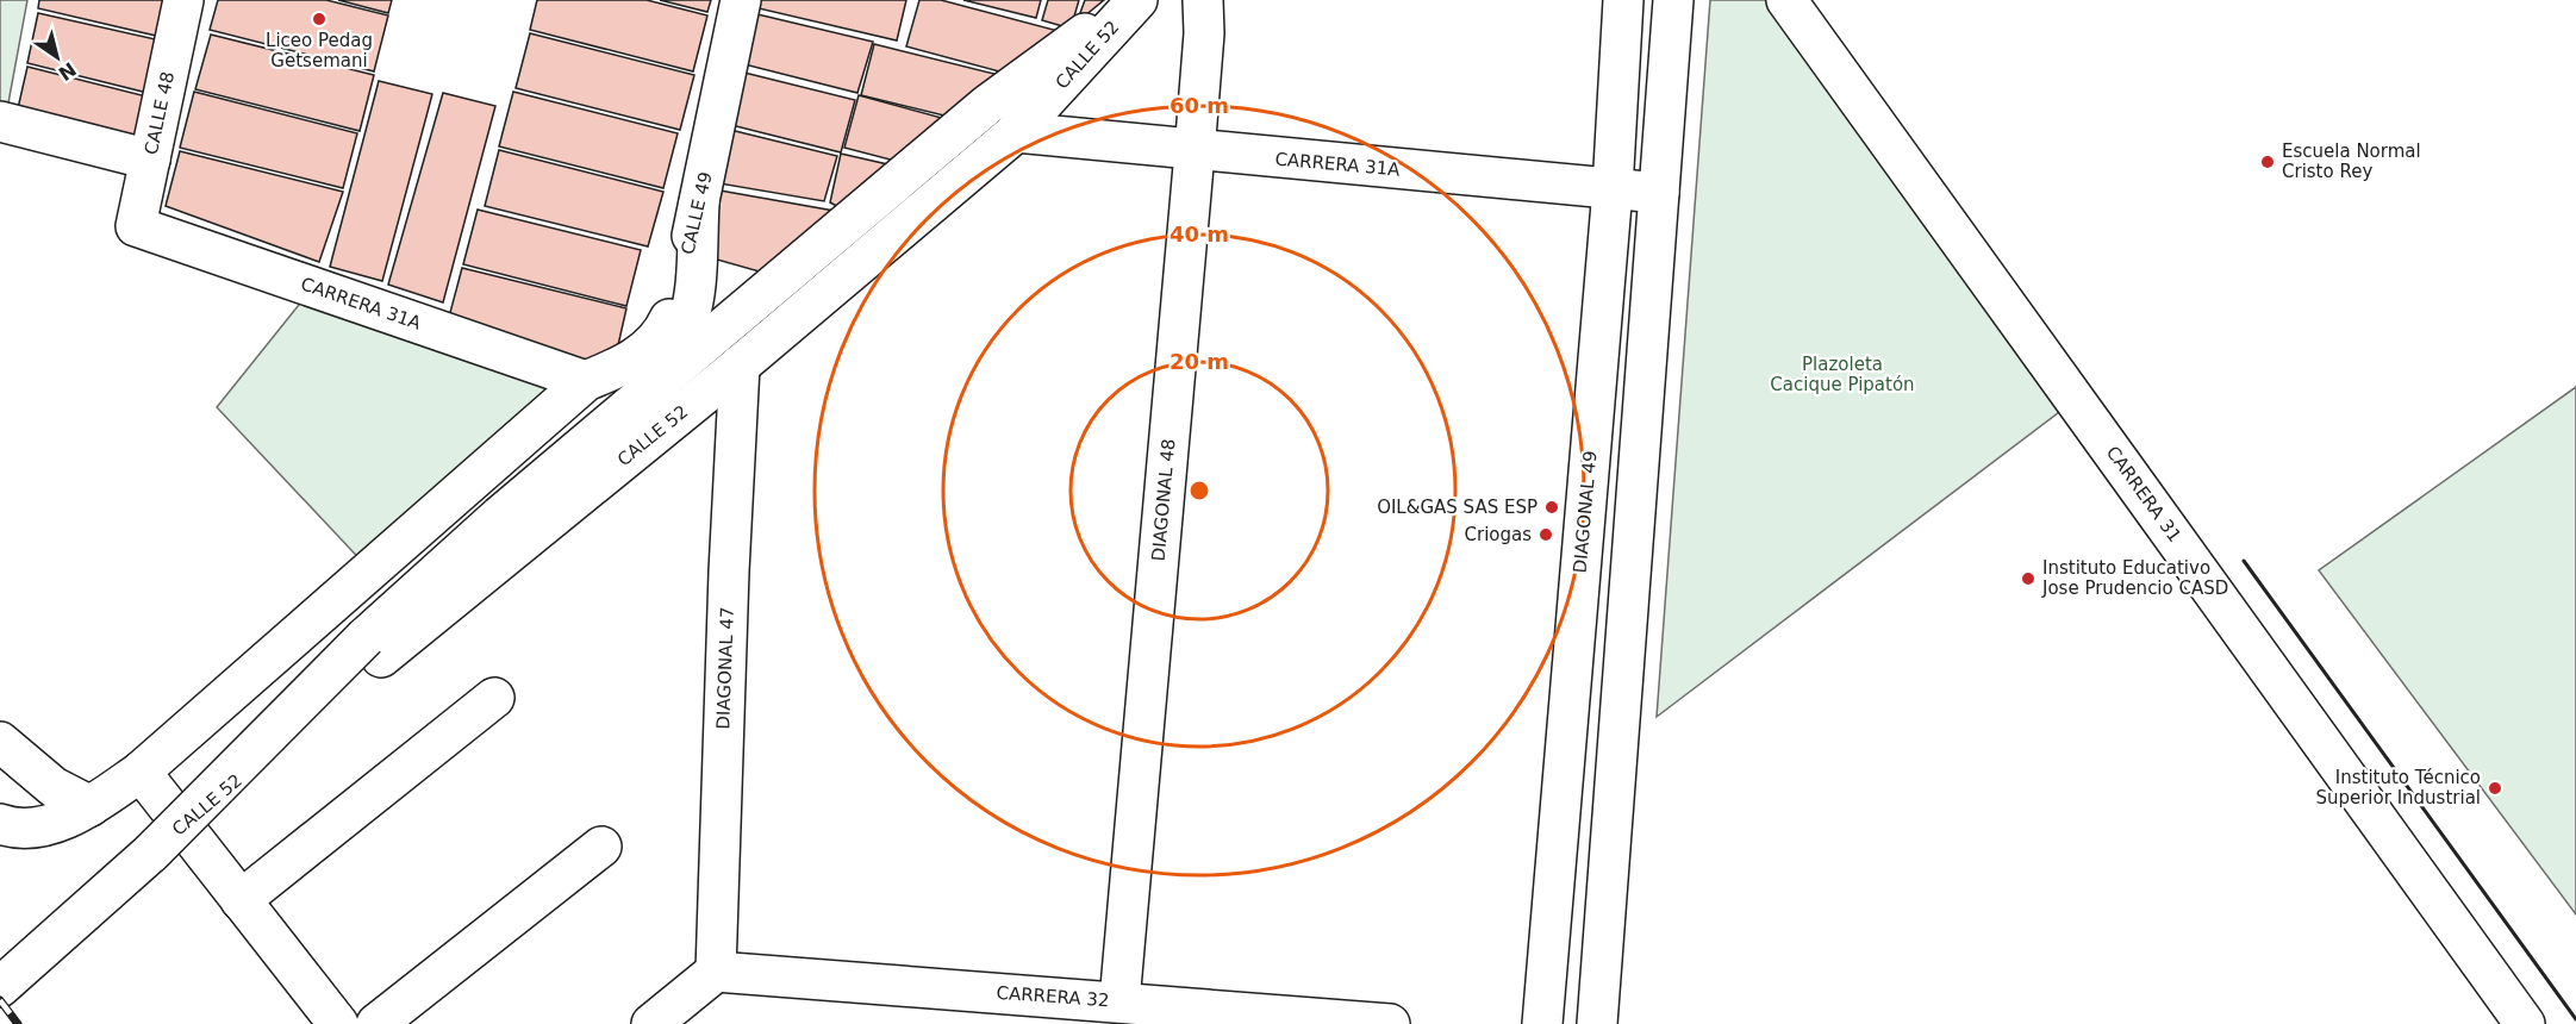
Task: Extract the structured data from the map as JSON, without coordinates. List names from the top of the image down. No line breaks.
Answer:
{"streets":{"street":["CALLE 52","CALLE 48","CARRERA 31A","CALLE 49","CARRERA 31","DIAGONAL 48","DIAGONAL 49","DIAGONAL 47","CARRERA 32"]},"crossings":[["CALLE 52","CARRERA 31A"],["CALLE 52","DIAGONAL 47"],["CALLE 48","CARRERA 31A"],["CARRERA 31A","CALLE 49"],["CARRERA 31A","DIAGONAL 48"],["CARRERA 31A","DIAGONAL 49"],["DIAGONAL 48","CARRERA 32"],["DIAGONAL 47","CARRERA 32"]],"parks":["Plazoleta Cacique Pipatón"],"places":["Liceo Pedag Getsemani","Escuela Normal Cristo Rey","OIL&GAS SAS ESP","Criogas","Instituto Educativo Jose Prudencio CASD","Instituto Técnico Superior Industrial"],"north":"bottom right","rings":["60 m","40 m","20 m"]}
